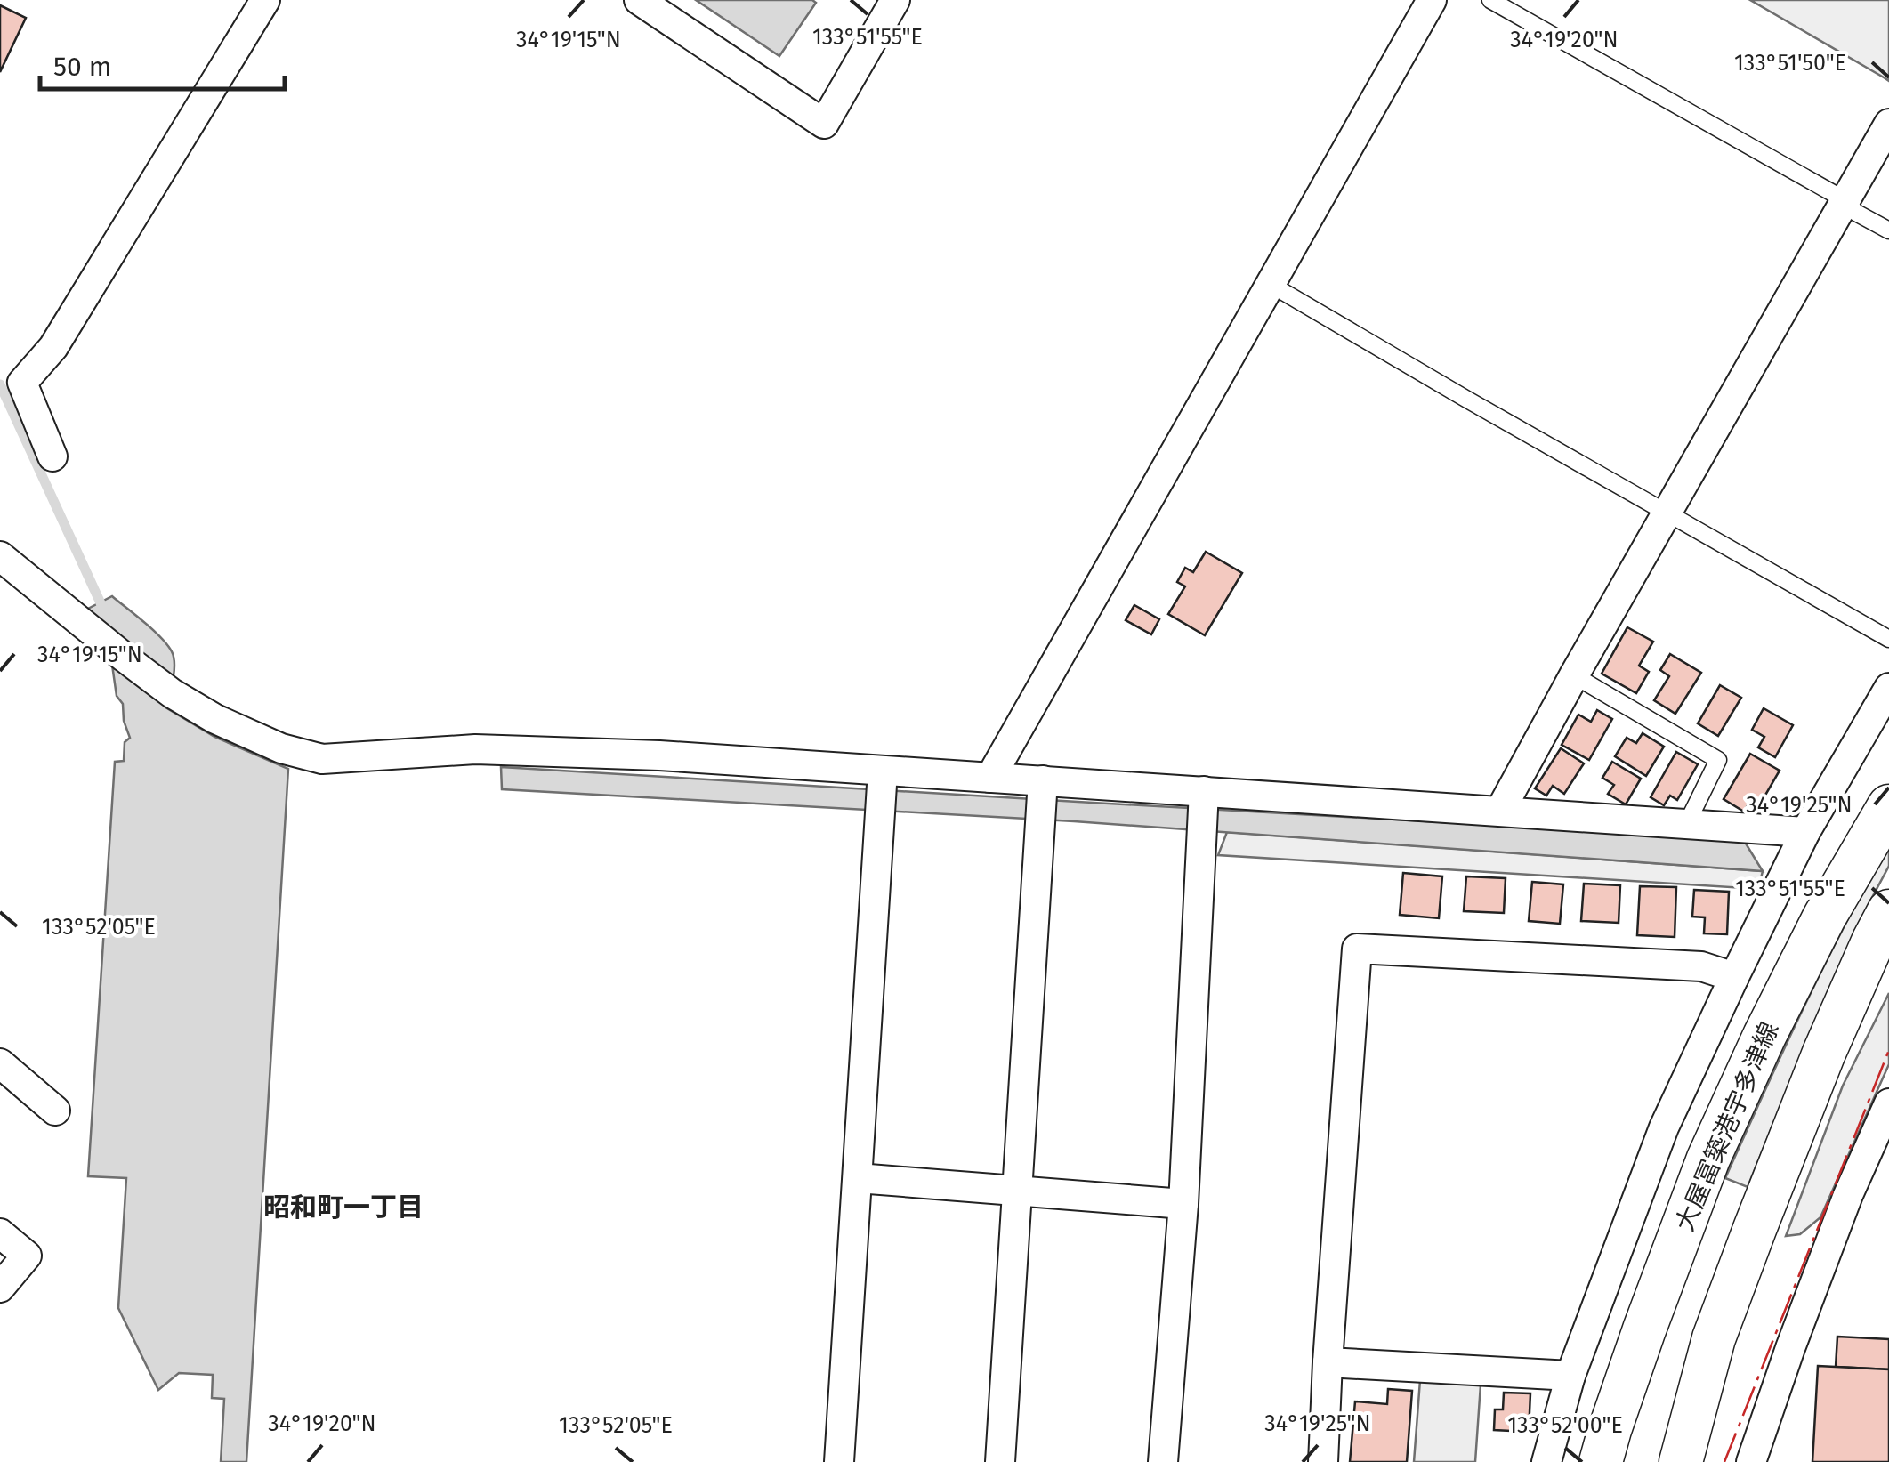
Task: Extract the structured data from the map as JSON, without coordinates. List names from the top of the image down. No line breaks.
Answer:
{"streets":{"main road":["大屋冨築港宇多津線"]},"districts":["昭和町一丁目"],"scale_bar":"50 m","coordinates":["133°51'55\"E","34°19'15\"N","34°19'20\"N","133°51'50\"E","34°19'25\"N","133°52'05\"E","133°52'00\"E"]}
